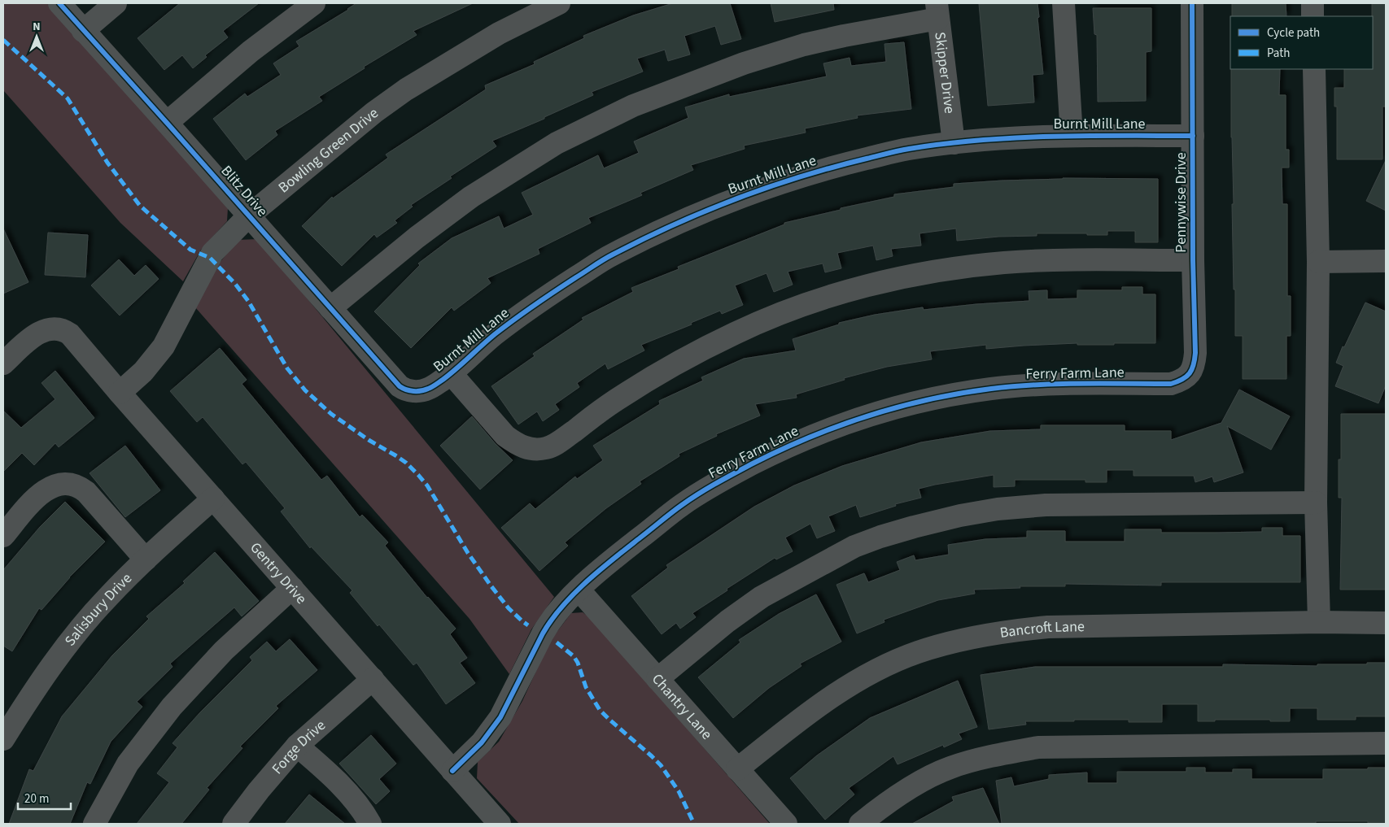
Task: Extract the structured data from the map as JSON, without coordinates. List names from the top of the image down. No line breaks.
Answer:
{"streets":{"street":["Skipper Drive","Burnt Mill Lane","Bowling Green Drive","Blitz Drive","Pennywise Drive","Ferry Farm Lane","Gentry Drive","Salisbury Drive","Bancroft Lane","Chantry Lane","Forge Drive"]},"crossings":[["Skipper Drive","Burnt Mill Lane"],["Burnt Mill Lane","Blitz Drive"],["Burnt Mill Lane","Pennywise Drive"],["Bowling Green Drive","Blitz Drive"],["Bowling Green Drive","Gentry Drive"],["Pennywise Drive","Ferry Farm Lane"],["Ferry Farm Lane","Gentry Drive"],["Ferry Farm Lane","Chantry Lane"],["Gentry Drive","Salisbury Drive"],["Gentry Drive","Forge Drive"],["Bancroft Lane","Chantry Lane"]],"legend":["Cycle path","Path"],"scale_bar":"20 m","north":"top"}
